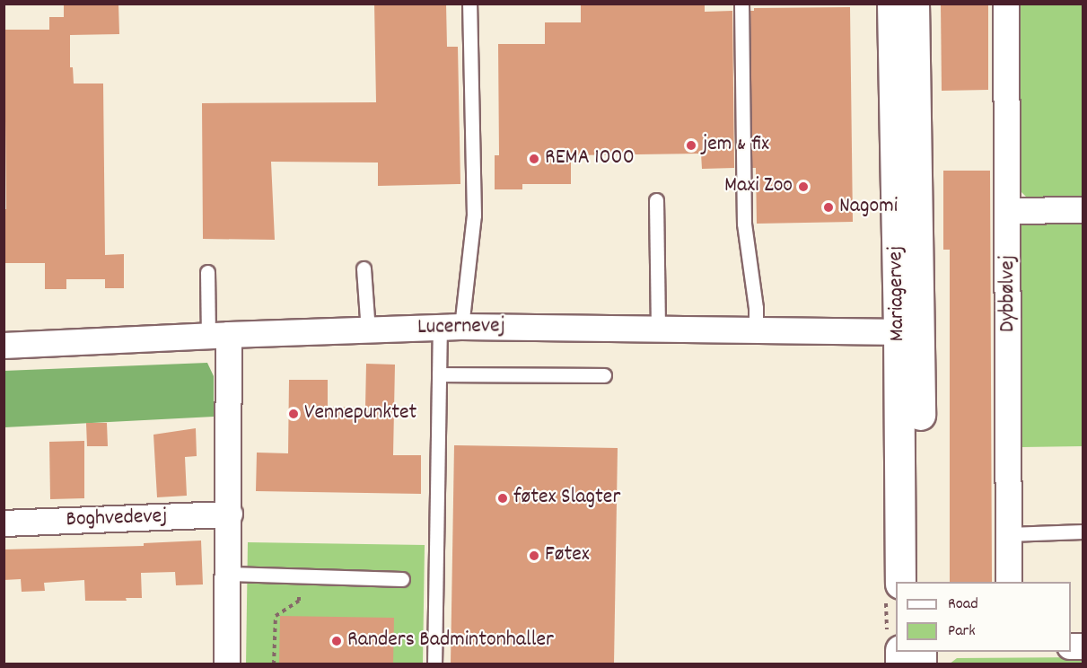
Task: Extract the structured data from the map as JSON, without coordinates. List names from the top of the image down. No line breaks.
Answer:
{"streets":{"street":["Mariagervej","Dybbølvej","Lucernevej","Boghvedevej"]},"crossings":[["Mariagervej","Lucernevej"]],"places":["jem & fix","REMA 1000","Maxi Zoo","Nagomi","Vennepunktet","føtex Slagter","Føtex","Randers Badmintonhaller"],"legend":["Road","Park"]}
